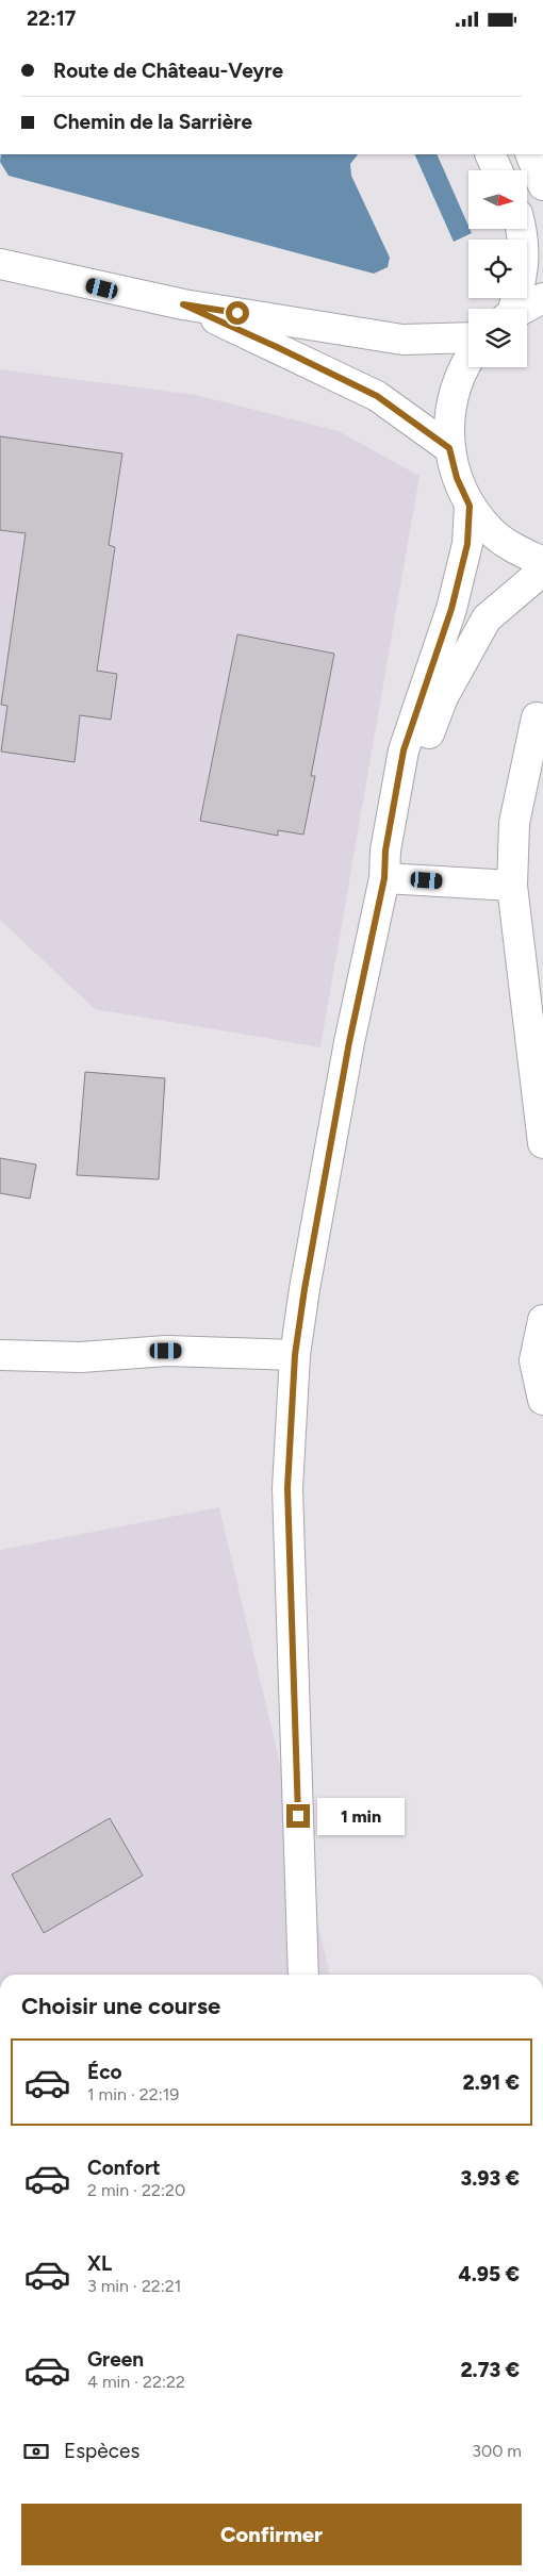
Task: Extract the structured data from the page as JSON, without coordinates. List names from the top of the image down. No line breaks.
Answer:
{"north":"right","page":{"status":"22:17","banner":["Route de Château-Veyre","Chemin de la Sarrière"],"bubble":"1 min","heading":"Choisir une course","list":[{"name":"Éco","note":"1 min · 22:19","value":"2.91 €"},{"name":"Confort","note":"2 min · 22:20","value":"3.93 €"},{"name":"XL","note":"3 min · 22:21","value":"4.95 €"},{"name":"Green","note":"4 min · 22:22","value":"2.73 €"}],"pay":["Espèces","300 m"],"buttons":"Confirmer"}}
